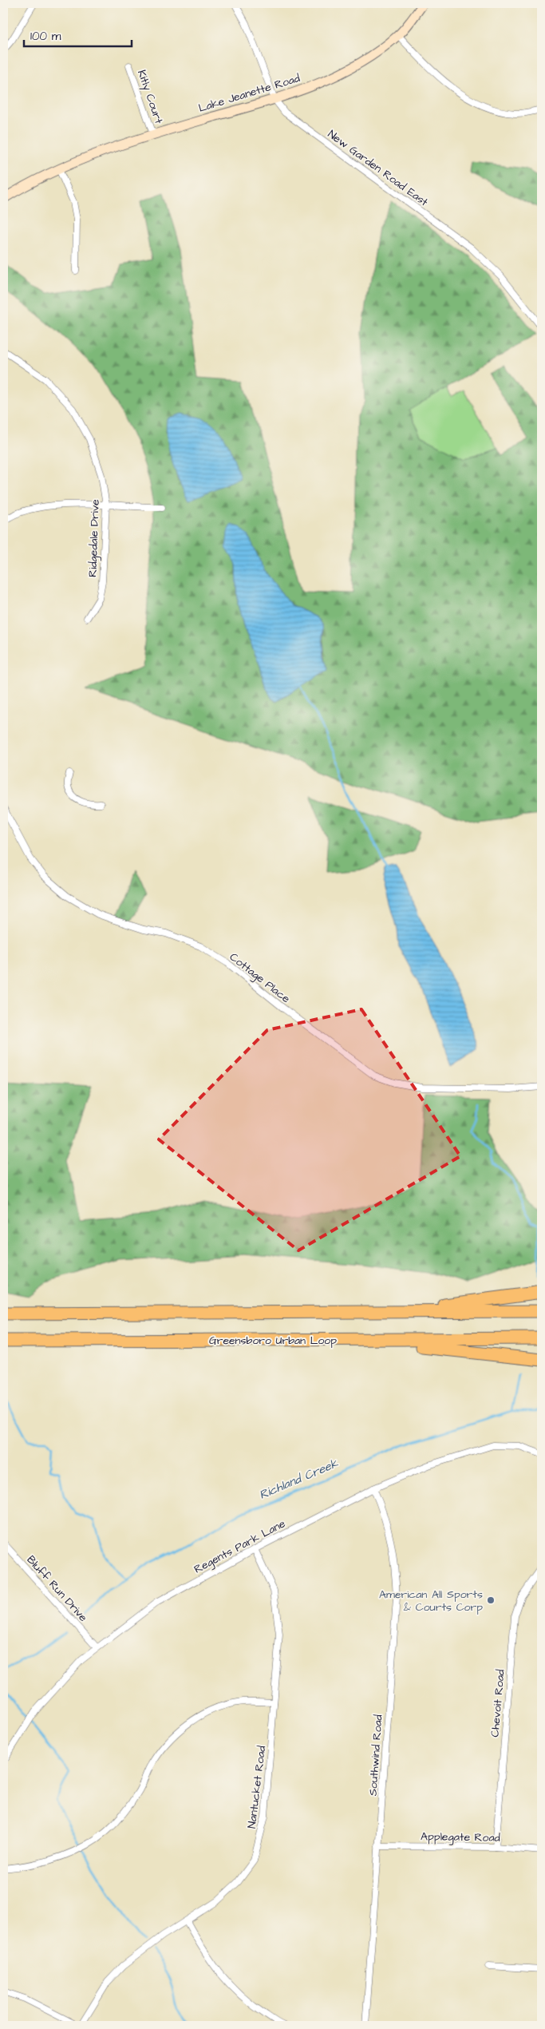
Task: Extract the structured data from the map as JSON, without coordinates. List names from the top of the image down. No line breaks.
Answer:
{"streets":{"highway":["Greensboro Urban Loop"],"street":["Lake Jeanette Road","Kitly Court","New Garden Road East","Ridgedale Drive","Cottage Place","Regents Park Lane","Bluff Run Drive","Chevoit Road","Southwind Road","Nantucket Road","Applegate Road"]},"crossings":[["Lake Jeanette Road","Kitly Court"],["Lake Jeanette Road","New Garden Road East"],["Regents Park Lane","Bluff Run Drive"],["Regents Park Lane","Southwind Road"],["Regents Park Lane","Nantucket Road"],["Chevoit Road","Applegate Road"],["Southwind Road","Applegate Road"]],"water":["Richland Creek"],"places":["American All Sports & Courts Corp"],"scale_bar":"100 m"}
